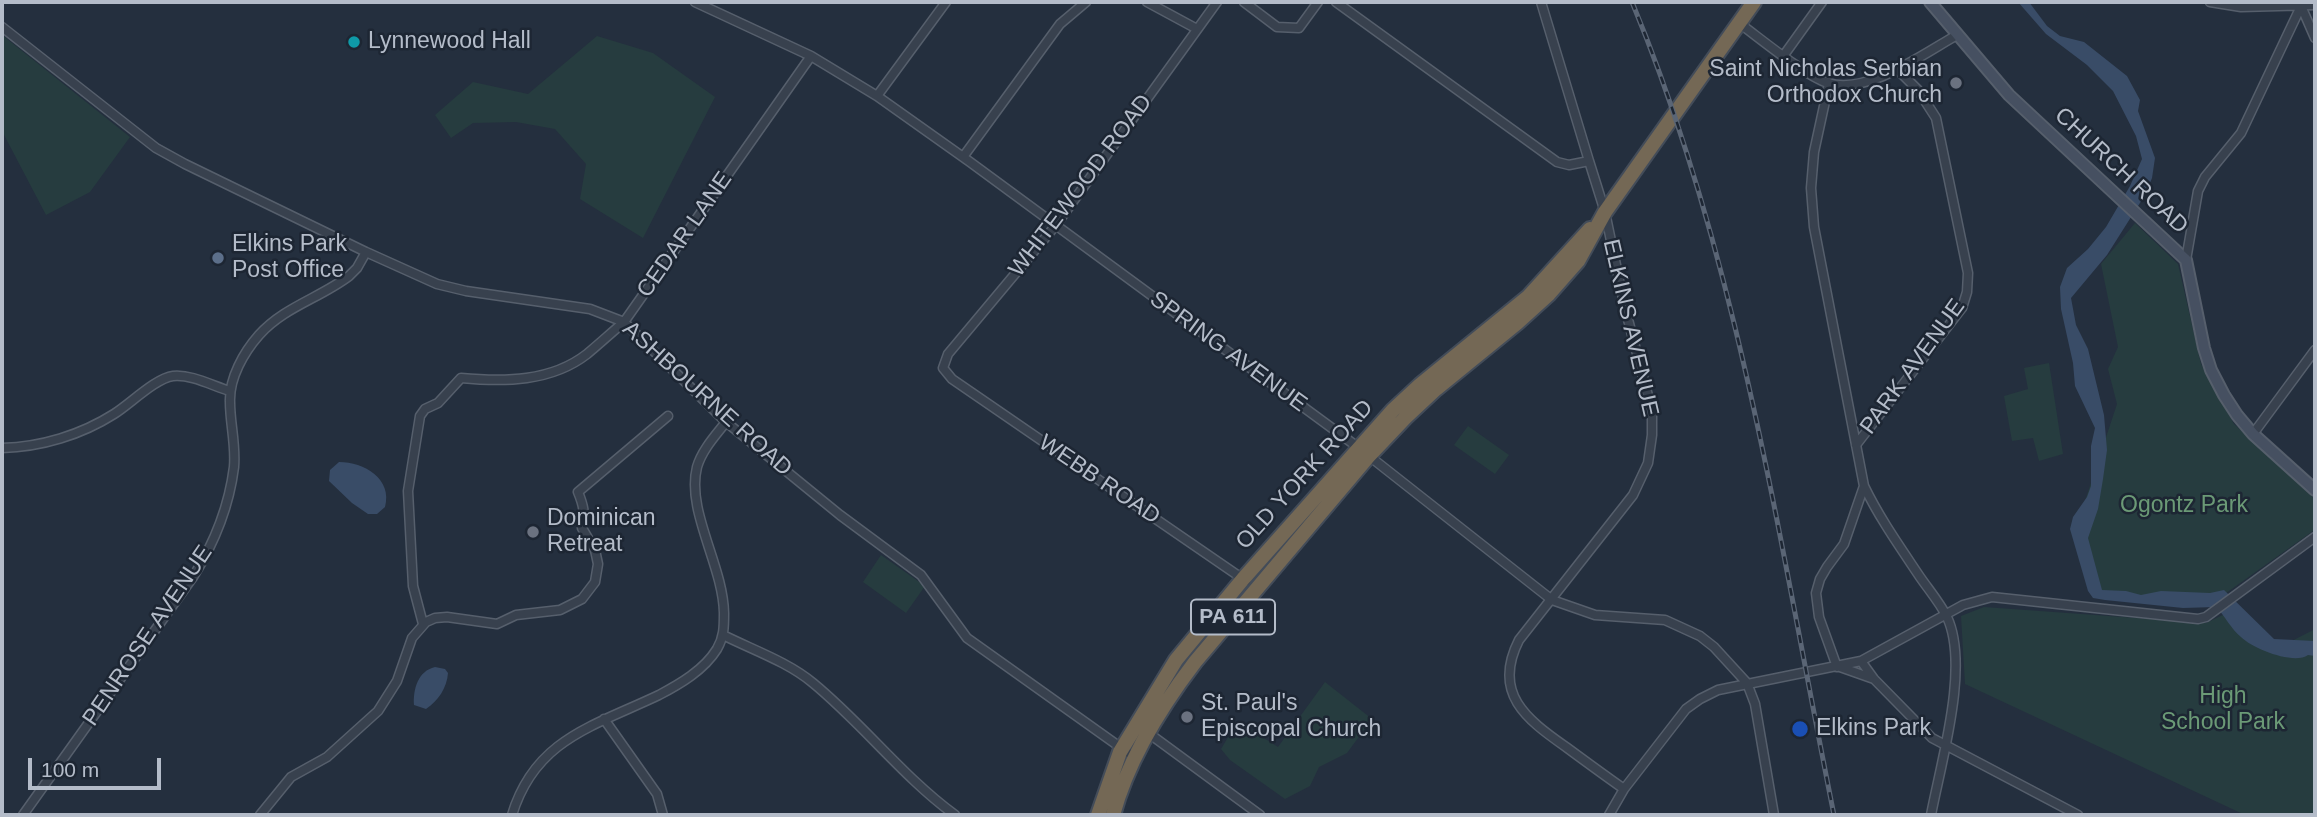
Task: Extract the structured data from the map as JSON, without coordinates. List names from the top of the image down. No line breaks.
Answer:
{"streets":{"highway":["OLD YORK ROAD","PA 611"],"street":["CHURCH ROAD","WHITEWOOD ROAD","CEDAR LANE","ELKINS AVENUE","SPRING AVENUE","PARK AVENUE","ASHBOURNE ROAD","WEBB ROAD","PENROSE AVENUE"]},"crossings":[["WHITEWOOD ROAD","SPRING AVENUE"],["WHITEWOOD ROAD","WEBB ROAD"],["CEDAR LANE","SPRING AVENUE"],["CEDAR LANE","ASHBOURNE ROAD"],["ELKINS AVENUE","SPRING AVENUE"],["ELKINS AVENUE","OLD YORK ROAD"],["SPRING AVENUE","OLD YORK ROAD"],["ASHBOURNE ROAD","OLD YORK ROAD"],["ASHBOURNE ROAD","PENROSE AVENUE"],["OLD YORK ROAD","WEBB ROAD"]],"parks":["Ogontz Park","High School Park"],"places":["Lynnewood Hall","Saint Nicholas Serbian Orthodox Church","Elkins Park Post Office","Dominican Retreat","St. Paul's Episcopal Church","Elkins Park"],"scale_bar":"100 m"}
